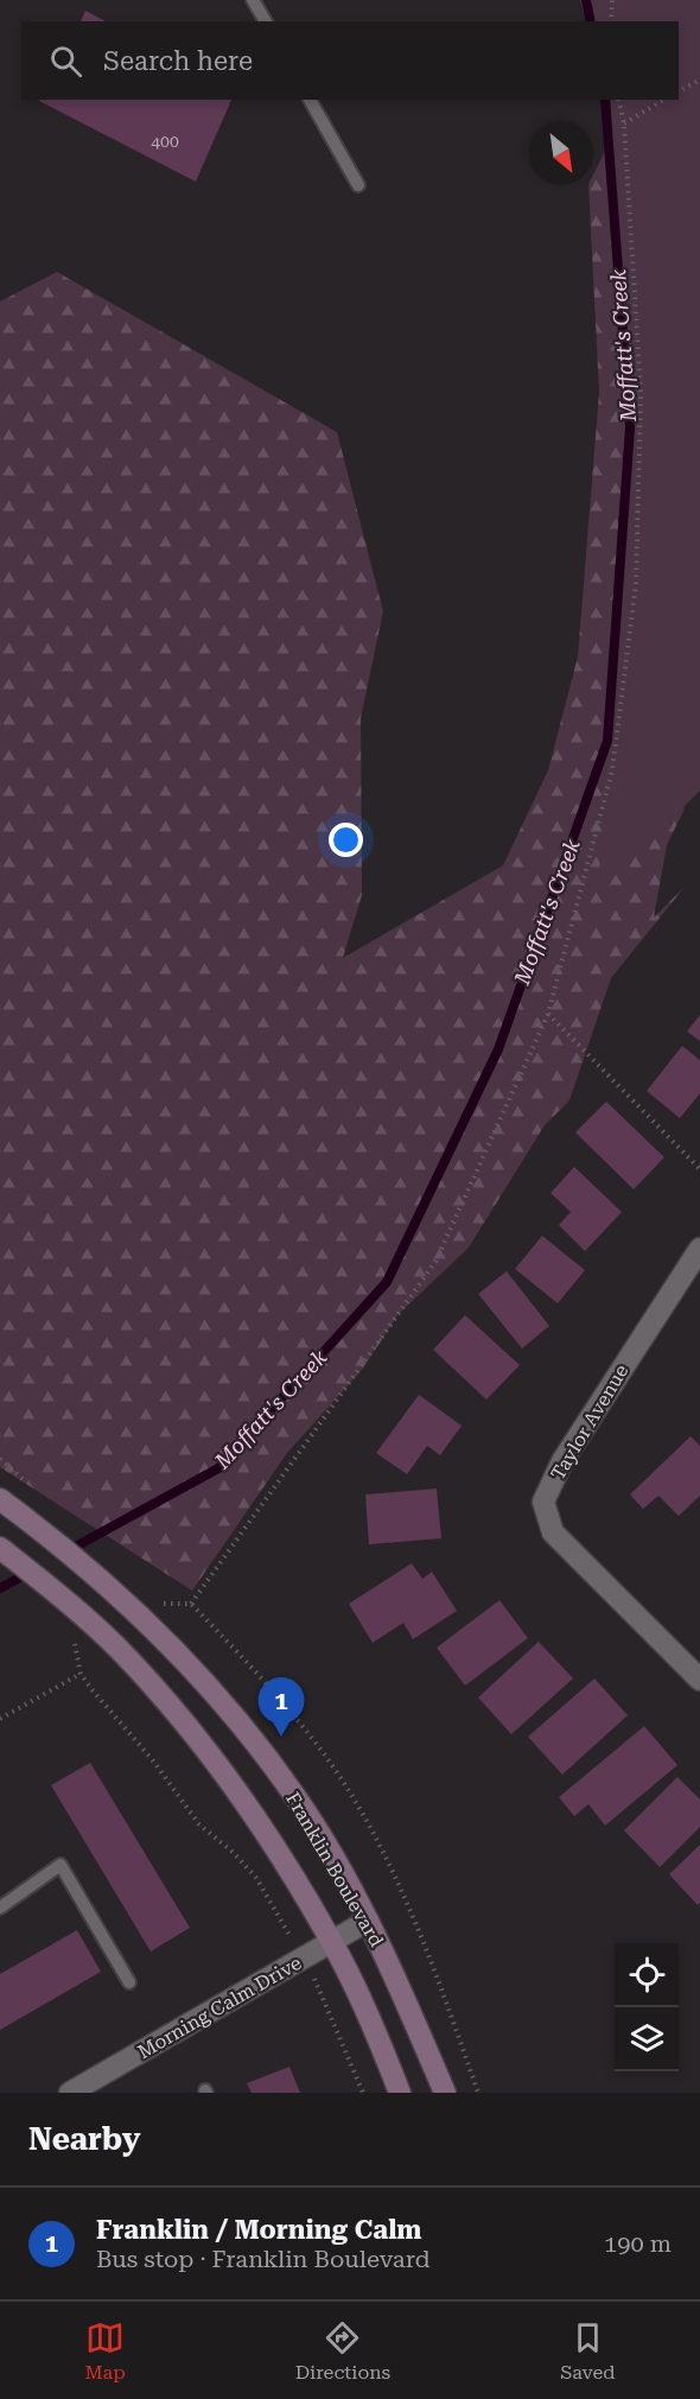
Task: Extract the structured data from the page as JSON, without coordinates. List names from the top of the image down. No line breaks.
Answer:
{"streets":{"main road":["Franklin Boulevard"],"street":["Taylor Avenue","Morning Calm Drive"]},"crossings":[["Franklin Boulevard","Morning Calm Drive"]],"water":["Moffatt's Creek"],"house_numbers":["400"],"north":"bottom right","page":{"search":"Search here","pins":"1","heading":"Nearby","list":[{"mark":"1","name":"Franklin / Morning Calm","note":"Bus stop · Franklin Boulevard","value":"190 m"}],"nav":["Map","Directions","Saved"]}}
